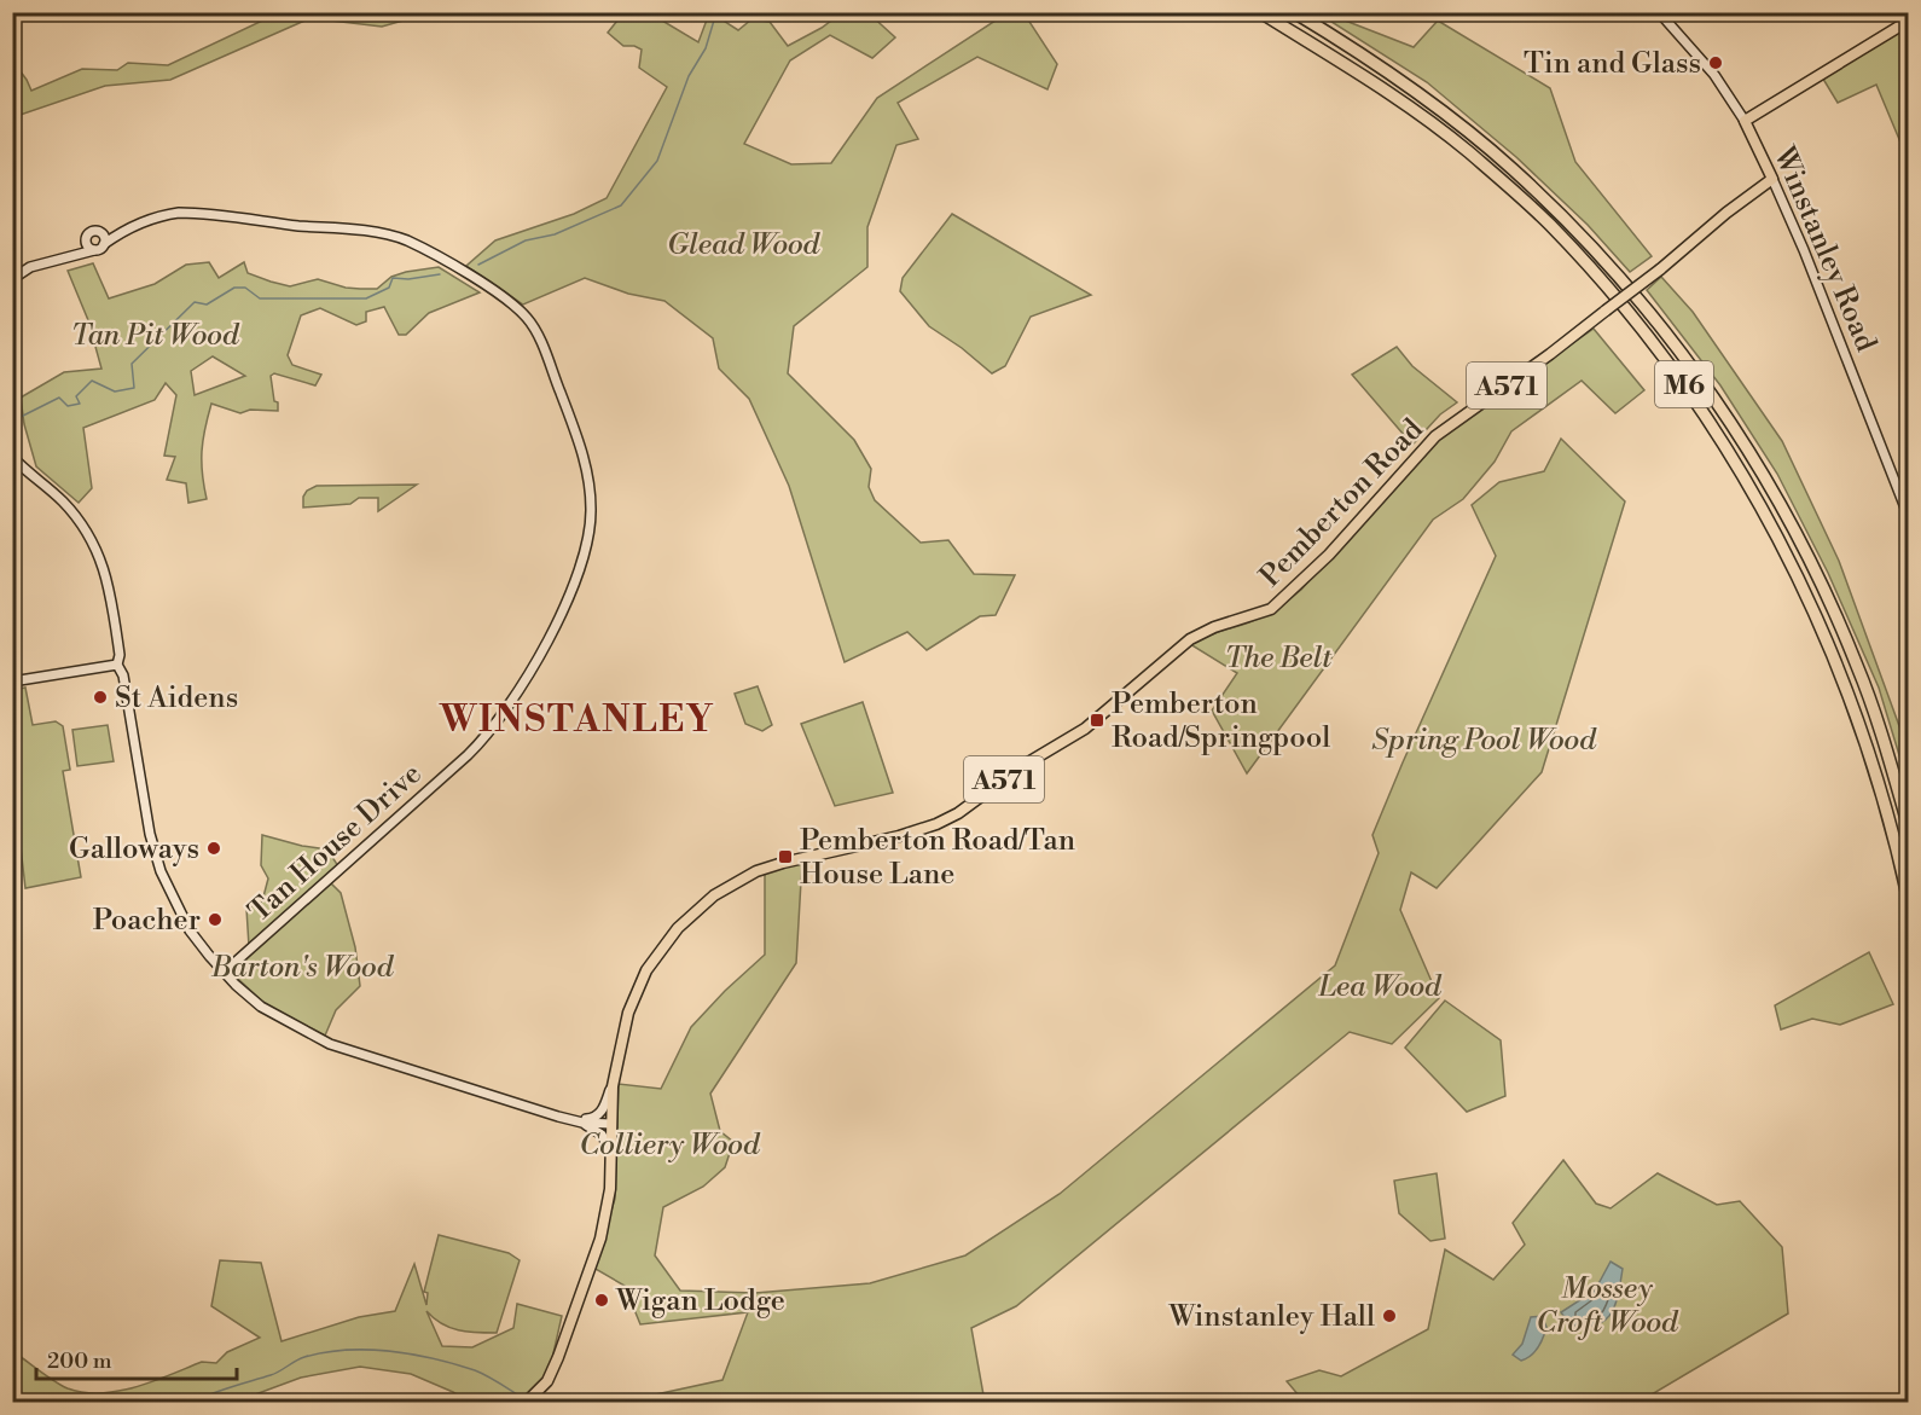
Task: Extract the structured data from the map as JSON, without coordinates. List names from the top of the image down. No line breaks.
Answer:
{"streets":{"highway":["M6"],"main road":["Winstanley Road","A571","Pemberton Road"],"street":["Tan House Drive"]},"crossings":[["Winstanley Road","Pemberton Road"]],"districts":["WINSTANLEY"],"parks":["Glead Wood","Tan Pit Wood","The Belt","Spring Pool Wood","Barton's Wood","Lea Wood","Colliery Wood","Mossey Croft Wood"],"places":{"other":["Tin and Glass","St Aidens","Galloways","Poacher","Wigan Lodge","Winstanley Hall"],"transit":["Pemberton Road/Springpool","Pemberton Road/Tan House Lane"]},"scale_bar":"200 m"}
